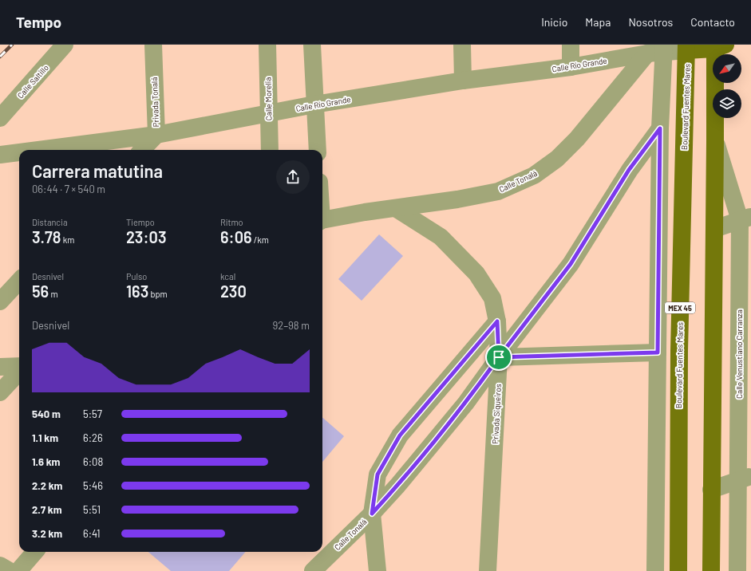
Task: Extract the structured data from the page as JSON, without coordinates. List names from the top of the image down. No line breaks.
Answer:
{"streets":{"main road":["Boulevard Fuentes Mares","MEX 45"],"street":["Calle Río Grande","Calle Saltillo","Calle Morelia","Privada Tonalá","Calle Tonalá","Calle Venustiano Carranza","Privada Siqueiros"]},"crossings":[["Calle Río Grande","Calle Morelia"],["Calle Río Grande","Privada Tonalá"],["Calle Río Grande","Calle Tonalá"],["Calle Tonalá","Privada Siqueiros"]],"north":"bottom left","page":{"header":"Tempo","nav":["Inicio","Mapa","Nosotros","Contacto"],"heading":["Carrera matutina","06:44 · 7 × 540 m"],"stats":[["Distancia","3.78 km"],["Tiempo","23:03"],["Ritmo","6:06 /km"],["Desnivel","56 m"],["Pulso","163 bpm"],["kcal","230"]],"chart":["Desnivel","92–98 m"],"list":[{"name":"540 m","note":"5:57"},{"name":"1.1 km","note":"6:26"},{"name":"1.6 km","note":"6:08"},{"name":"2.2 km","note":"5:46"},{"name":"2.7 km","note":"5:51"},{"name":"3.2 km","note":"6:41"}]}}
